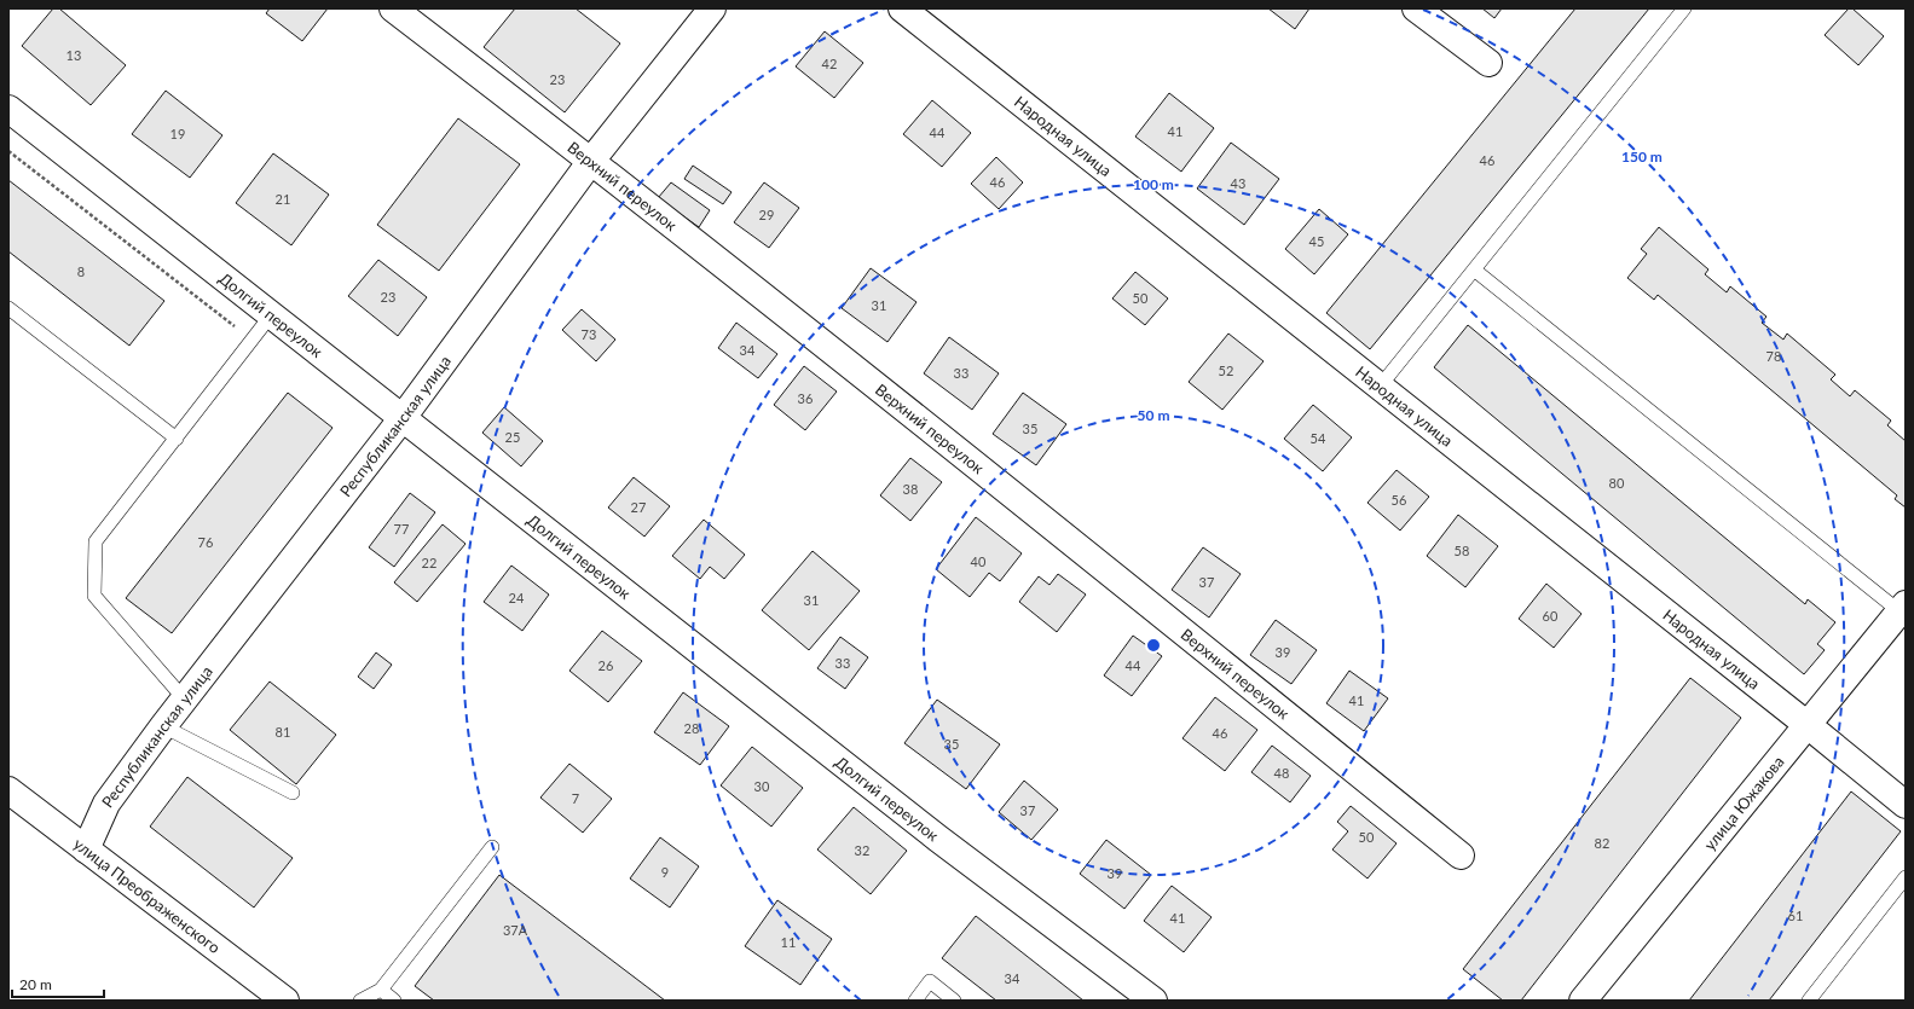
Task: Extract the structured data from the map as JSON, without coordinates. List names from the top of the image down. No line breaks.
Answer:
{"streets":{"street":["Народная улица","Верхний переулок","Долгий переулок","Республиканская улица","улица Южакова","улица Преображенского"]},"crossings":[["Народная улица","улица Южакова"],["Верхний переулок","Республиканская улица"],["Долгий переулок","Республиканская улица"],["Республиканская улица","улица Преображенского"]],"house_numbers":["13","42","23","41","44","19","46","46","43","21","29","45","8","23","50","31","73","34","78","52","33","36","35","25","54","80","38","56","27","77","76","58","40","22","37","24","31","60","39","33","26","44","41","28","81","46","35","48","30","7","37","50","82","32","9","39","61","41","37А","11","34"],"scale_bar":"20 m","rings":["150 m","100 m","50 m"]}
